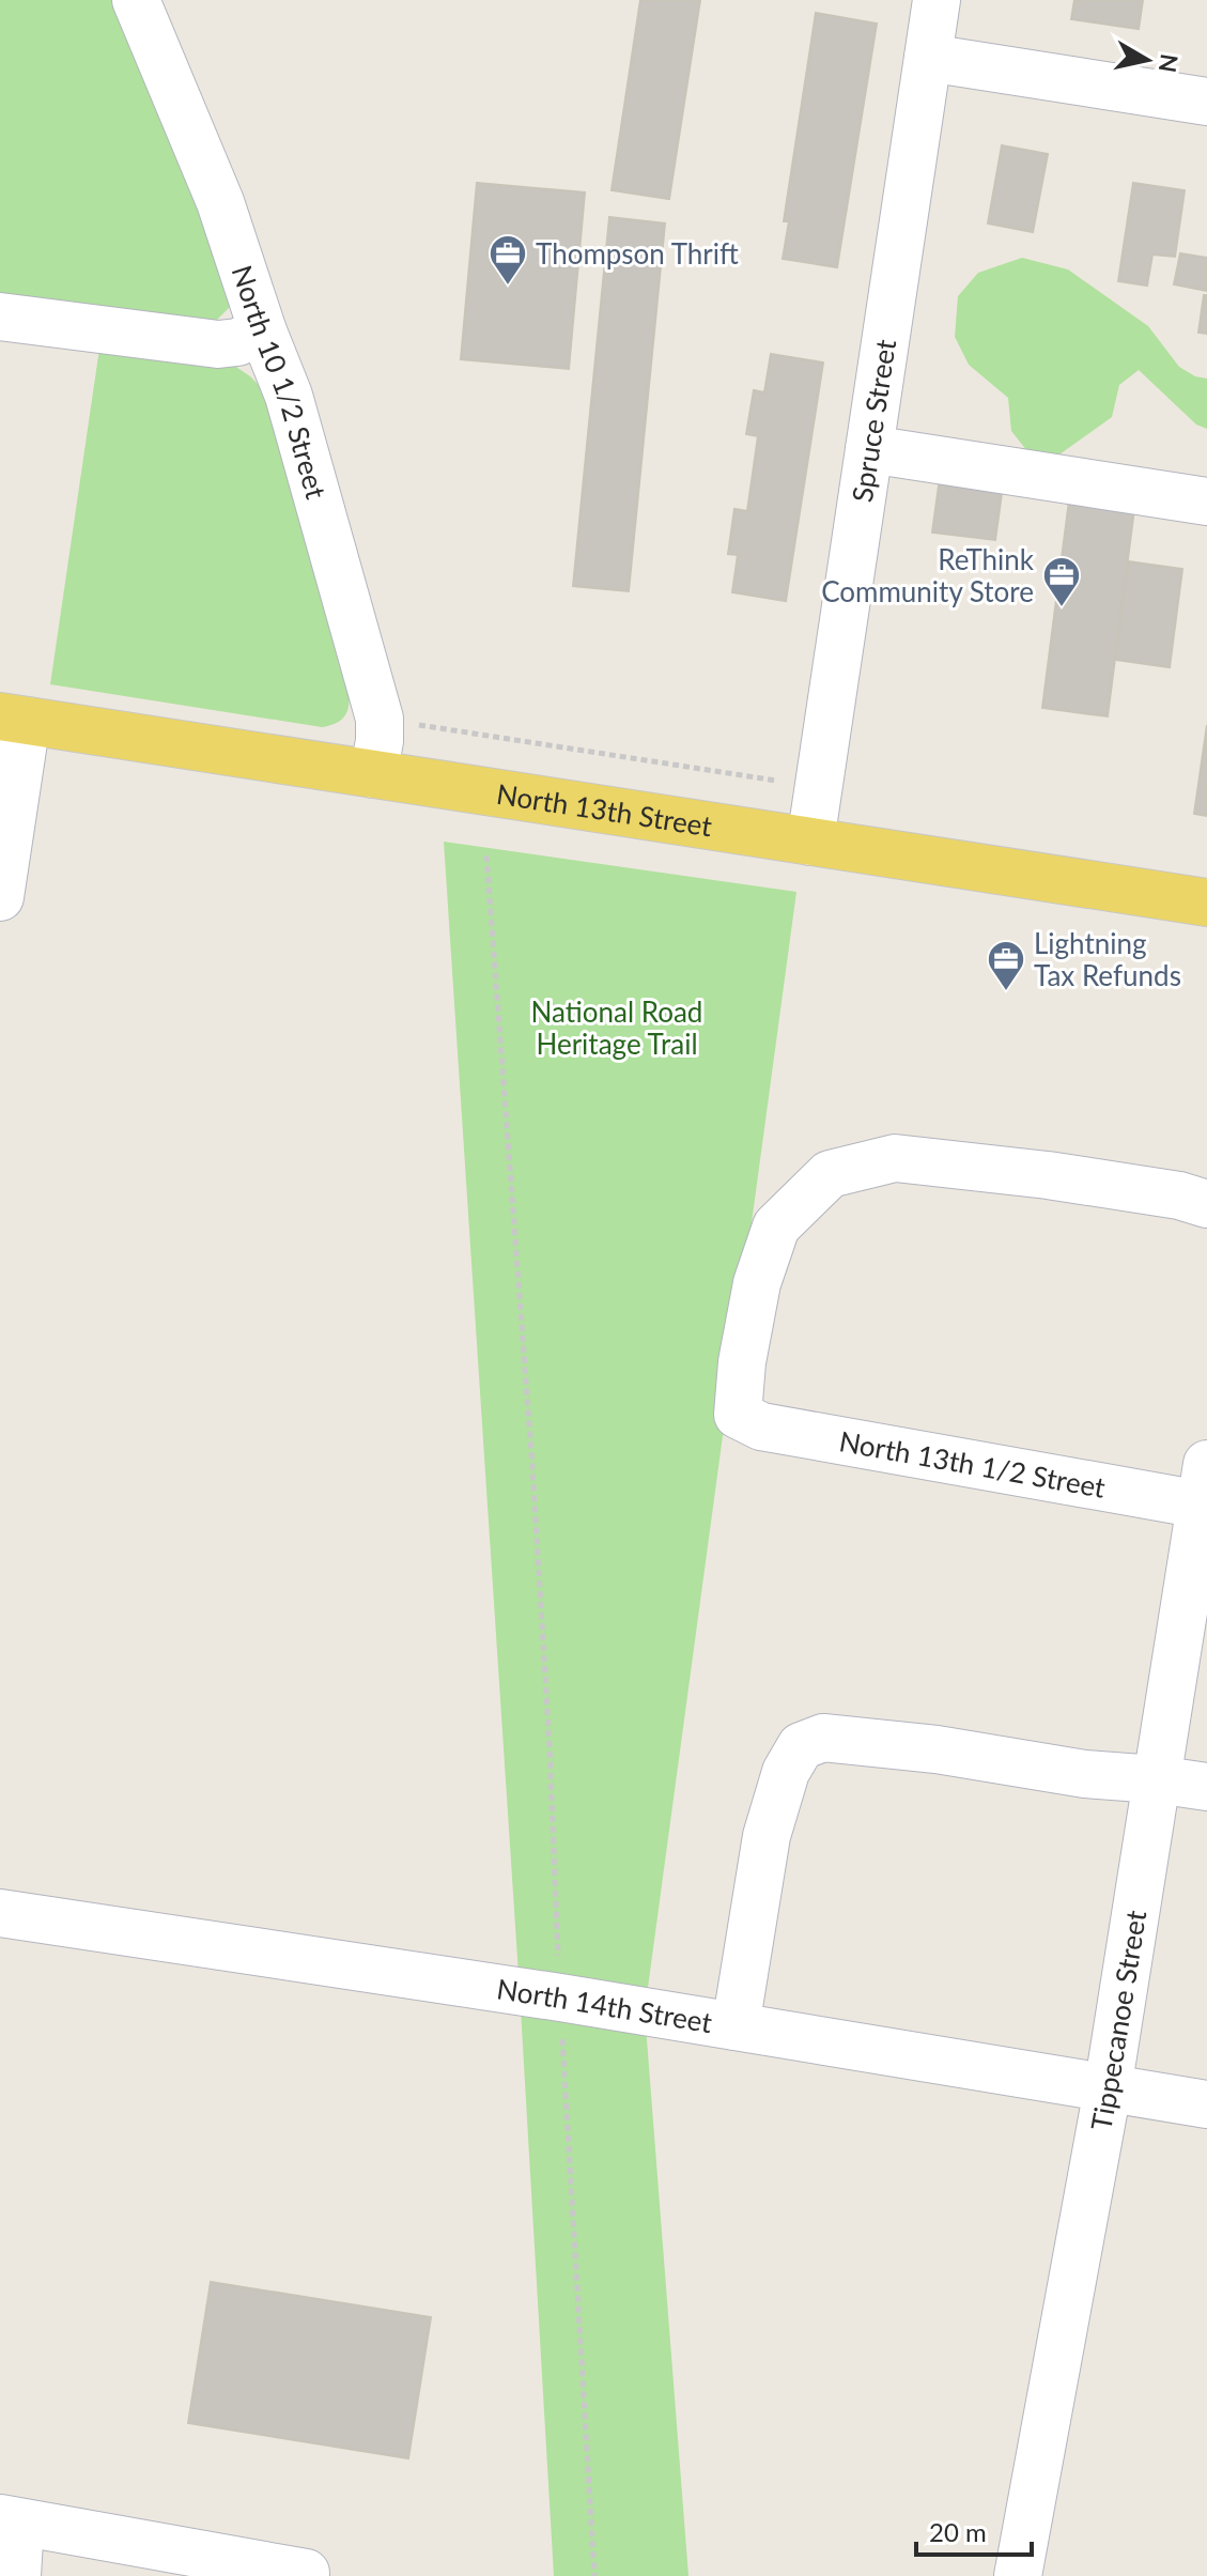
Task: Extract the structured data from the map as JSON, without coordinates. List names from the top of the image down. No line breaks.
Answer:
{"streets":{"main road":["North 13th Street"],"street":["North 10 1/2 Street","Spruce Street","North 13th 1/2 Street","North 14th Street","Tippecanoe Street"]},"crossings":[["North 10 1/2 Street","North 13th Street"],["Spruce Street","North 13th Street"],["North 13th 1/2 Street","Tippecanoe Street"],["North 14th Street","Tippecanoe Street"]],"parks":["National Road Heritage Trail"],"places":{"office":["Thompson Thrift","ReThink Community Store","Lightning Tax Refunds"]},"scale_bar":"20 m","north":"right"}
